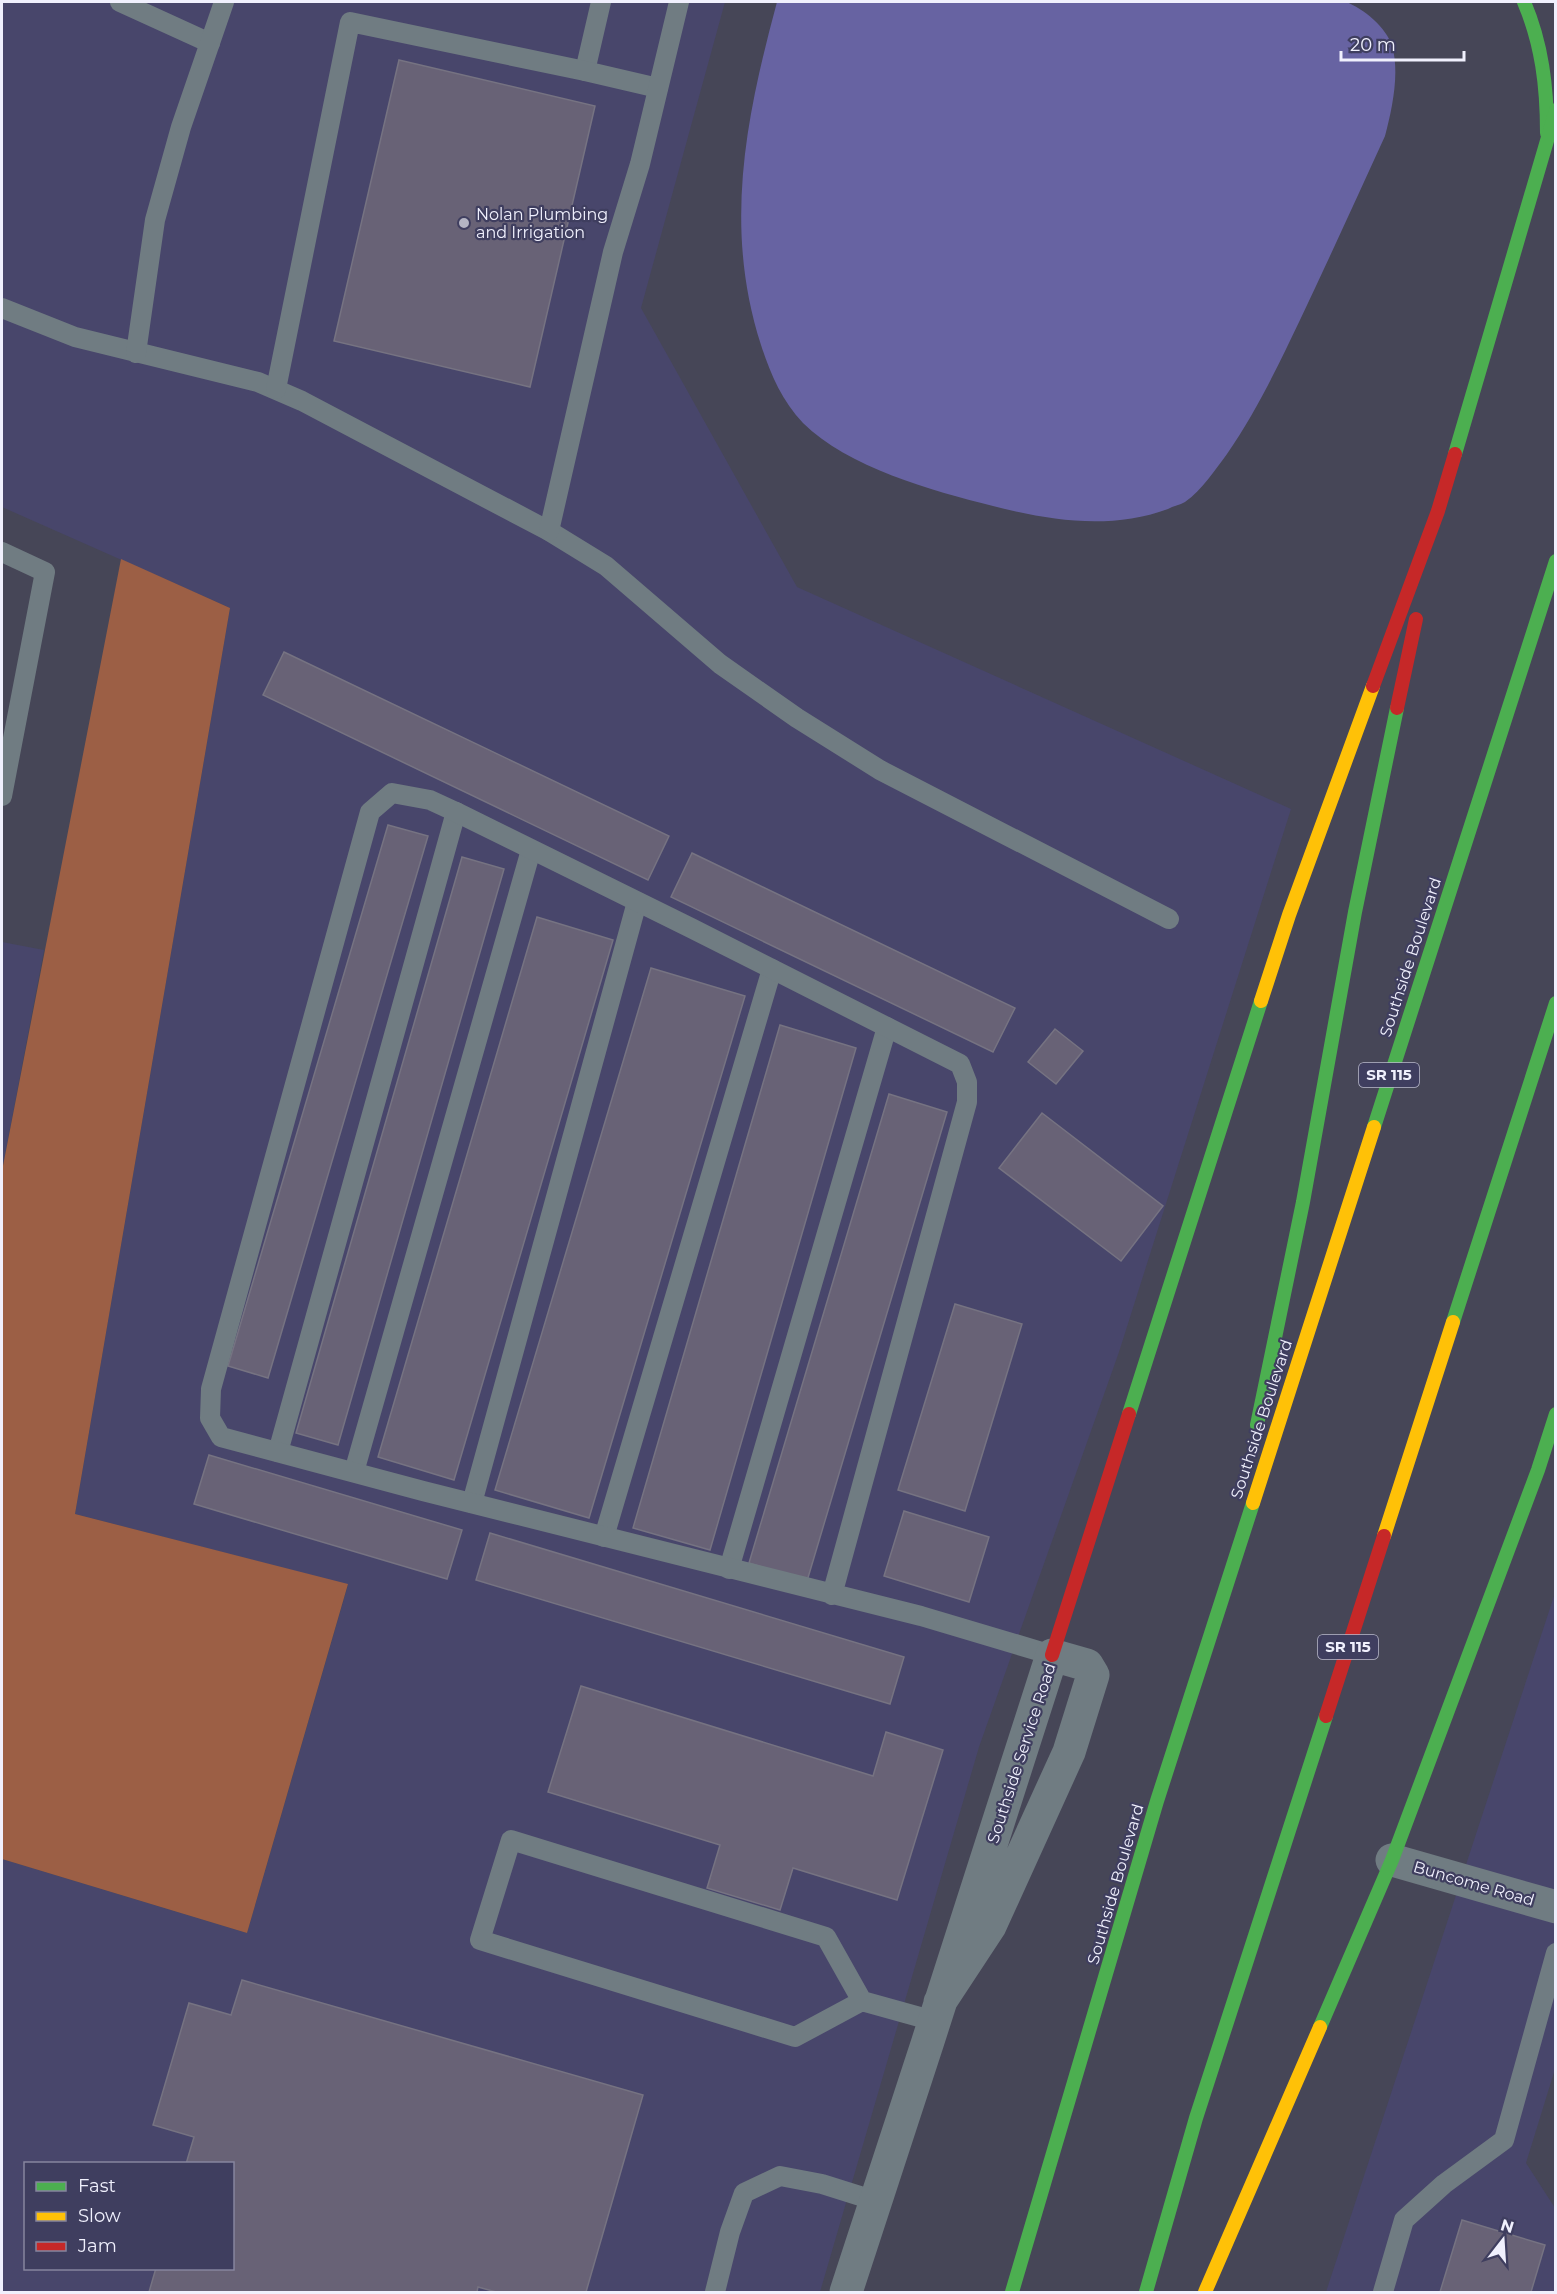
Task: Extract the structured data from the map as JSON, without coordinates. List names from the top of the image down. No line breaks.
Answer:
{"streets":{"highway":["Southside Boulevard","SR 115"],"street":["Southside Service Road","Buncome Road"]},"places":["Nolan Plumbing and Irrigation"],"legend":["Fast","Slow","Jam"],"scale_bar":"20 m","north":"top"}
